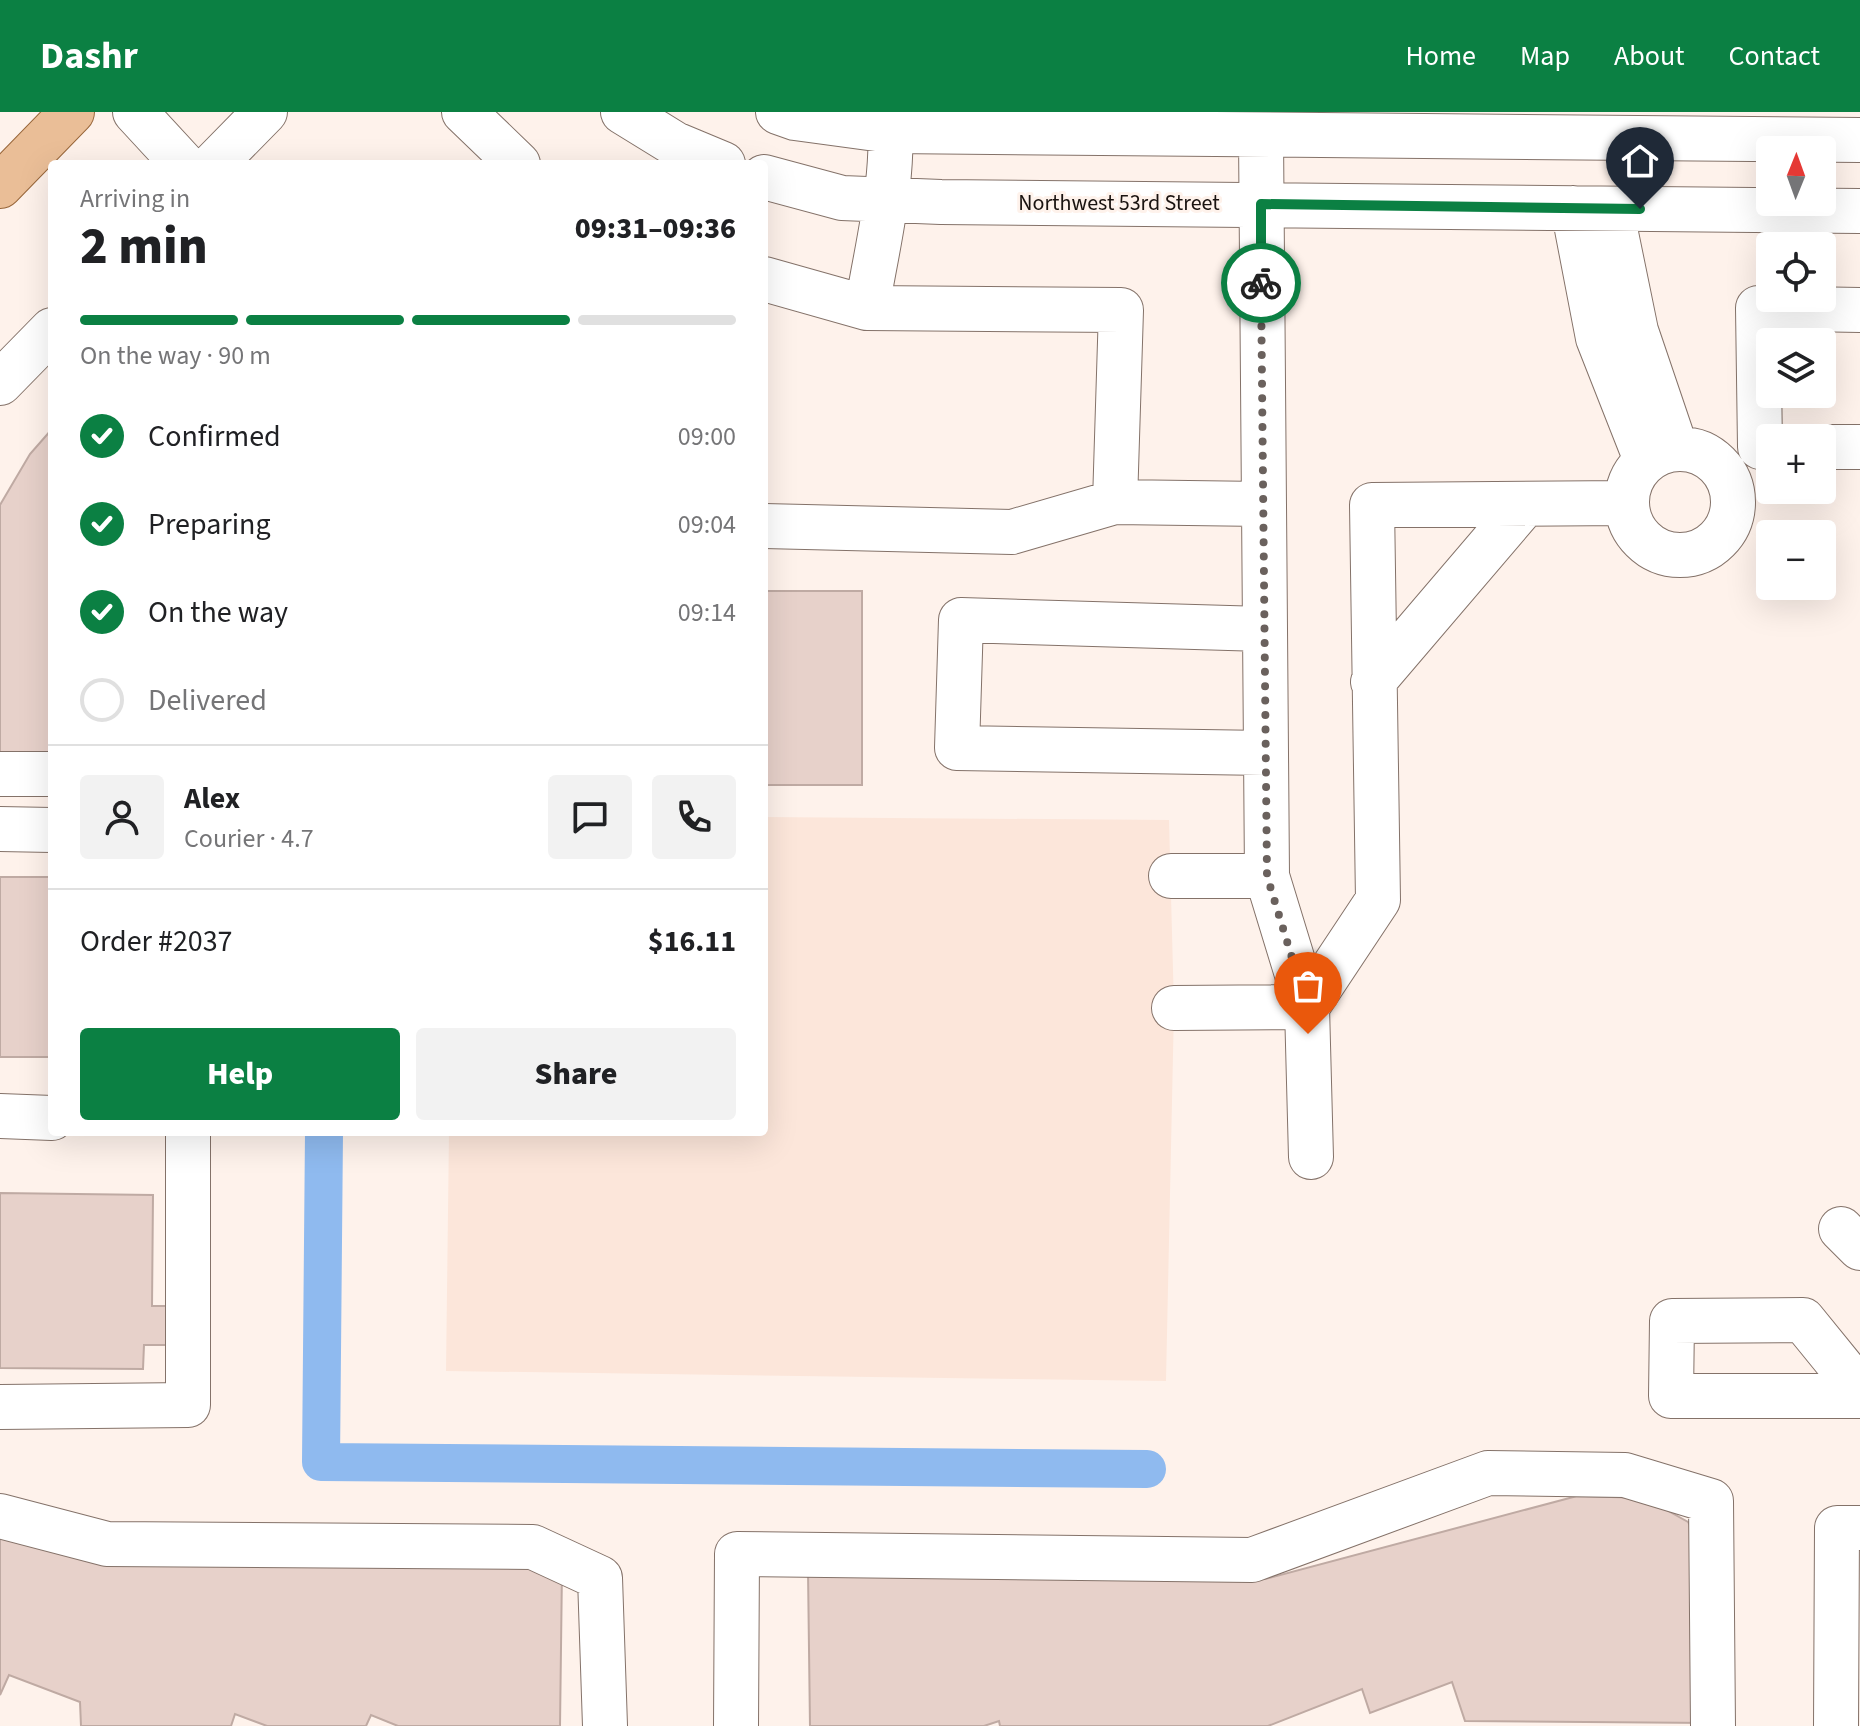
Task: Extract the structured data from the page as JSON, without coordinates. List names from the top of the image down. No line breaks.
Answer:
{"streets":{"street":["Northwest 53rd Street"]},"north":"top","page":{"header":"Dashr","nav":["Home","Map","About","Contact"],"map_buttons":["+","−"],"heading":["2 min","Arriving in","09:31–09:36"],"panel":["Alex","Courier · 4.7","Order #2037","$16.11"],"bar":"On the way · 90 m","list":[["Confirmed","09:00"],["Preparing","09:04"],["On the way","09:14"],"Delivered"],"buttons":["Help","Share"]}}
